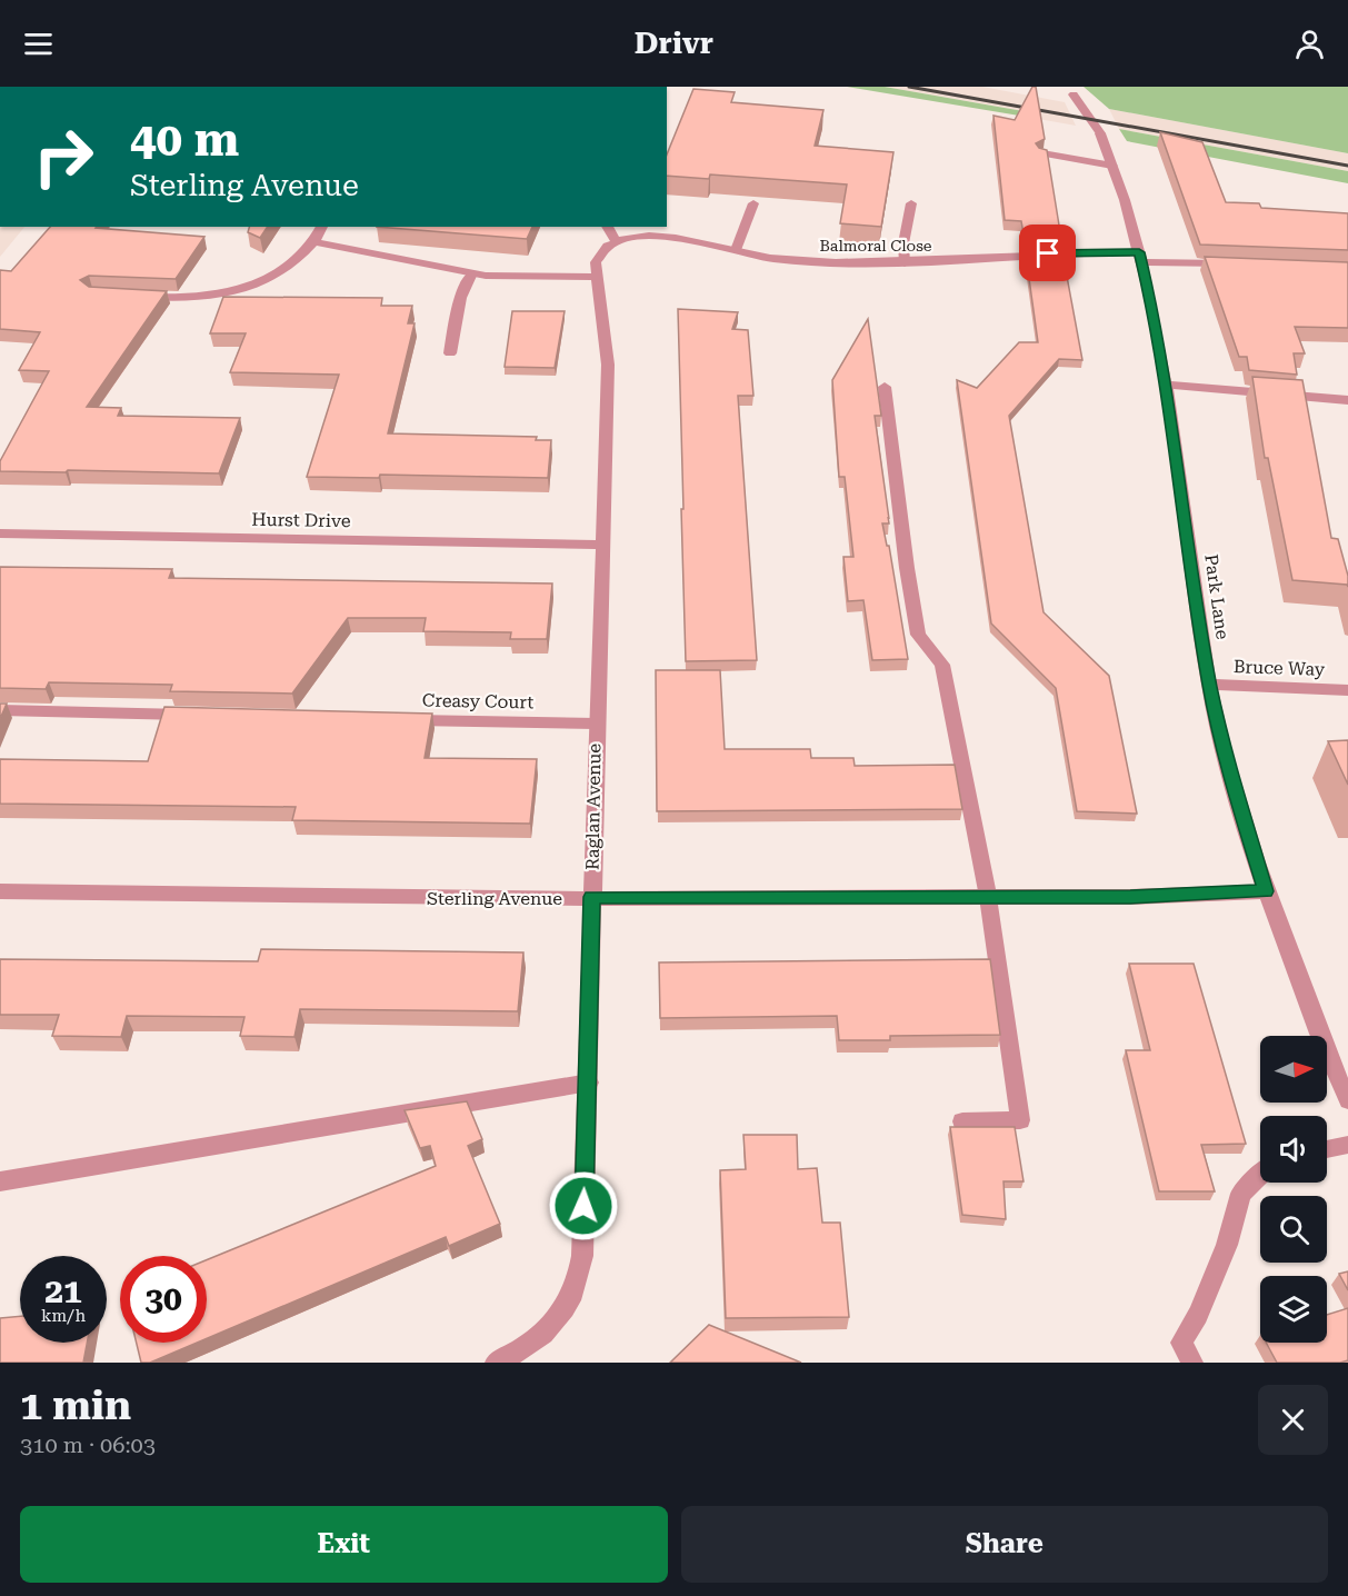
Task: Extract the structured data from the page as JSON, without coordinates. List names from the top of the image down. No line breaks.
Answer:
{"streets":{"street":["Balmoral Close","Hurst Drive","Park Lane","Bruce Way","Creasy Court","Raglan Avenue","Sterling Avenue"]},"crossings":[["Balmoral Close","Park Lane"],["Balmoral Close","Raglan Avenue"],["Hurst Drive","Raglan Avenue"],["Park Lane","Bruce Way"],["Park Lane","Sterling Avenue"],["Creasy Court","Raglan Avenue"],["Raglan Avenue","Sterling Avenue"]],"north":"right","page":{"header":"Drivr","turn":["40 m","Sterling Avenue"],"speed":"21 km/h","limit":"30","heading":["1 min","310 m · 06:03"],"buttons":["Exit","Share"]}}
